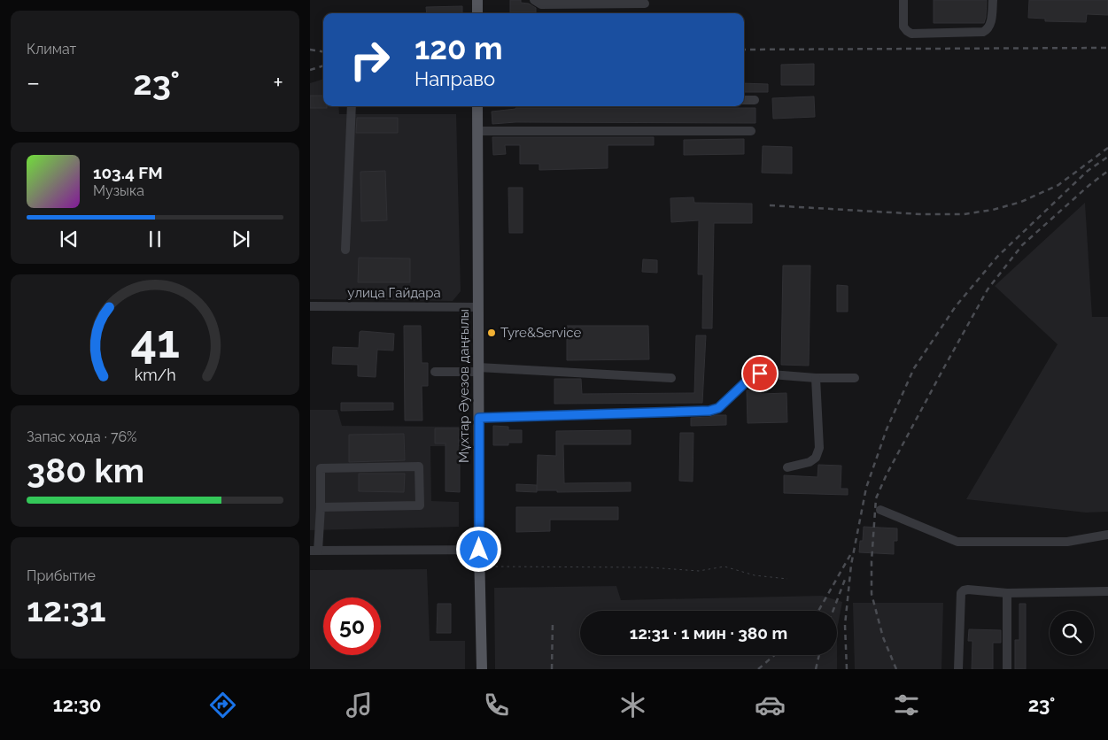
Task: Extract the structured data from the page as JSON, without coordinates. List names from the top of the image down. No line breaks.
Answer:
{"streets":{"main road":["Мұхтар Әуезов даңғылы"],"street":["улица Гайдара"]},"crossings":[["улица Гайдара","Мұхтар Әуезов даңғылы"]],"places":["Tyre&Service"],"page":{"tile":["Климат",["Запас хода · 76%","380 km"],["Прибытие","12:31"]],"turn":["120 m","Направо"],"heat":["−","23°","+"],"song":["103.4 FM","Музыка"],"limit":"50","trip":"12:31 · 1 мин · 380 m","tabs":["12:30","23°"],"gauge":["41","km/h"]}}
